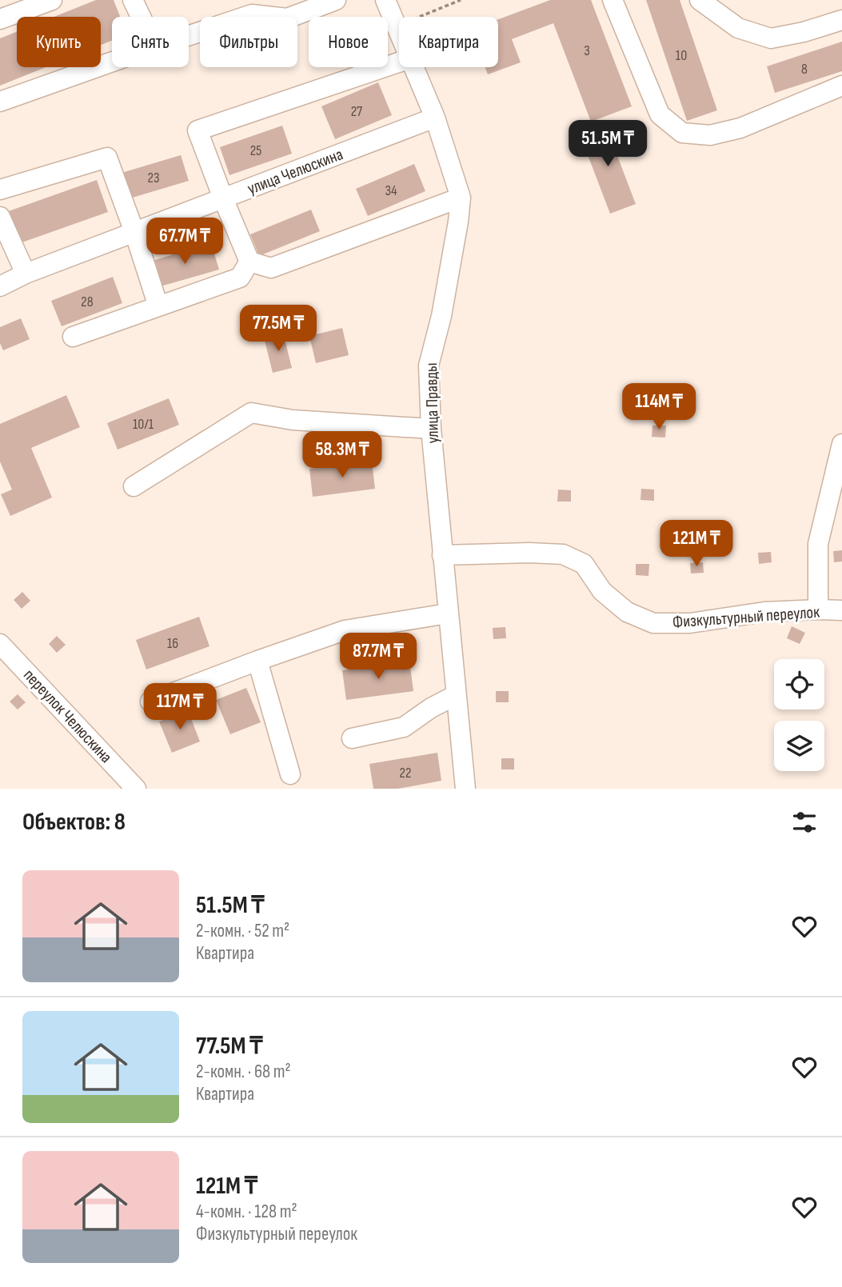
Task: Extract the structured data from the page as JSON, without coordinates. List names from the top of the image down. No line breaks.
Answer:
{"streets":{"street":["улица Челюскина","улица Правды","Физкультурный переулок","переулок Челюскина"]},"crossings":[["улица Челюскина","улица Правды"],["улица Правды","Физкультурный переулок"]],"house_numbers":["3","10","8","27","25","23","34","28","10/1","16","22"],"page":{"chip":["Купить","Снять","Фильтры","Новое","Квартира"],"price":["51.5M ₸","67.7M ₸","77.5M ₸","114M ₸","58.3M ₸","121M ₸","87.7M ₸","117M ₸"],"heading":"Объектов: 8","list":[{"name":"51.5M ₸","note":"2-комн. · 52 m² · Квартира"},{"name":"77.5M ₸","note":"2-комн. · 68 m² · Квартира"},{"name":"121M ₸","note":"4-комн. · 128 m² · Физкультурный переулок"}]}}
